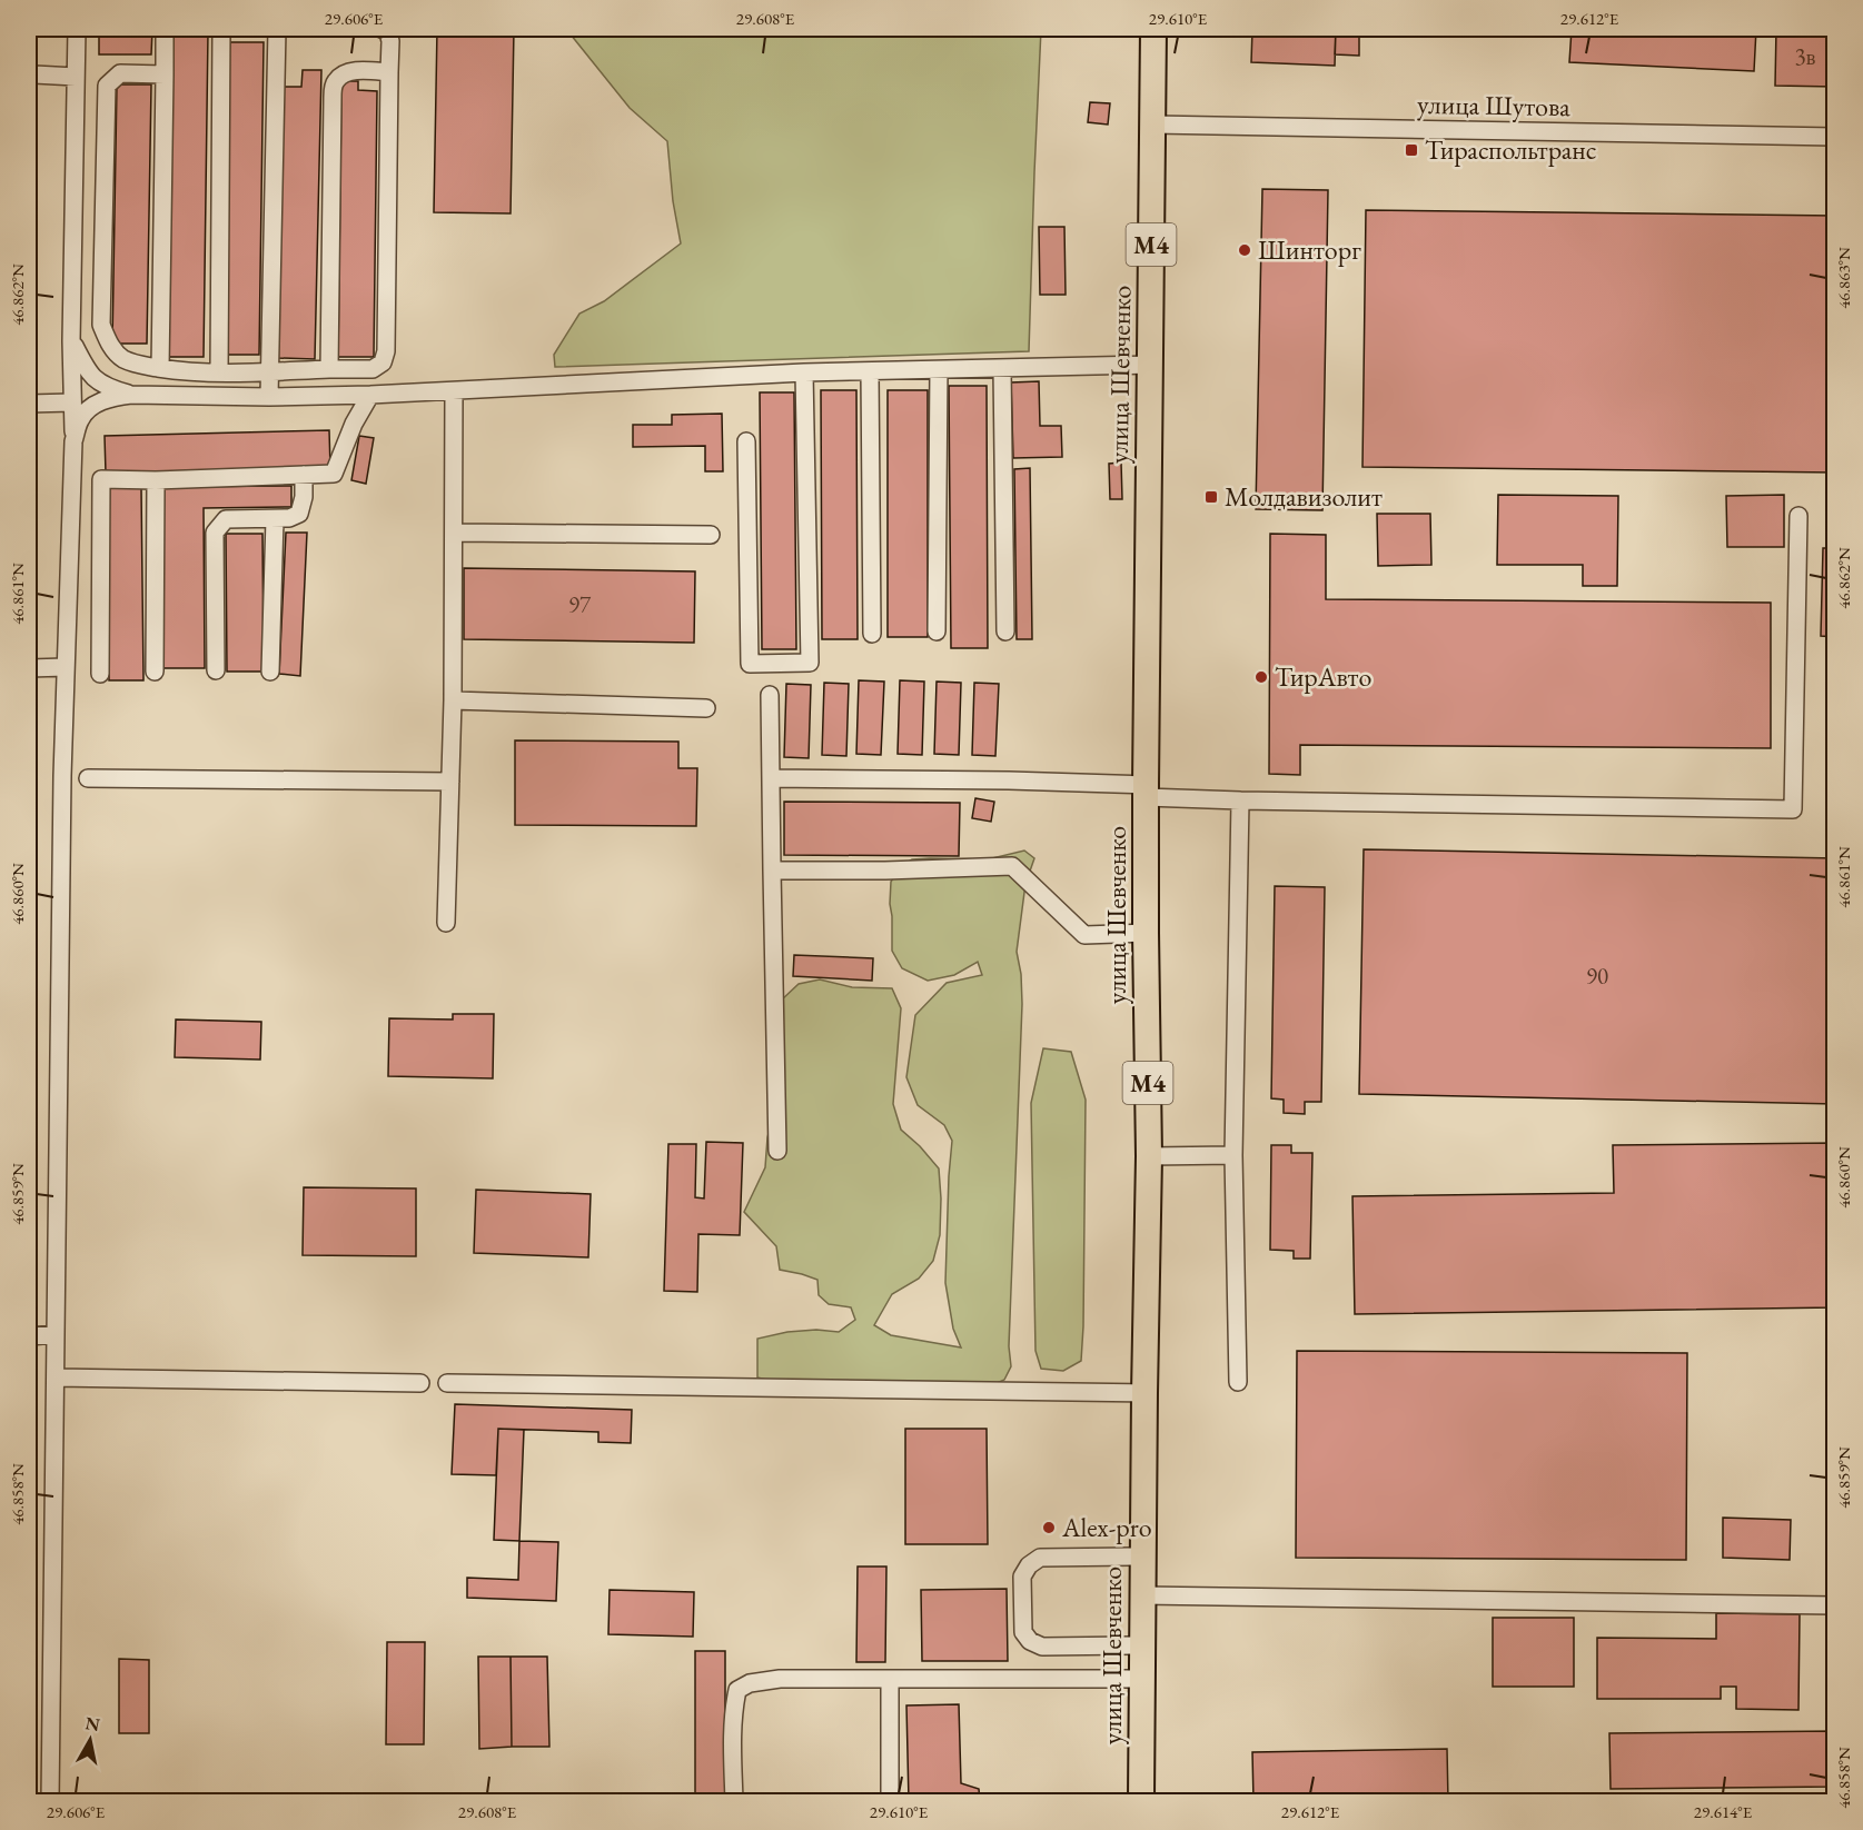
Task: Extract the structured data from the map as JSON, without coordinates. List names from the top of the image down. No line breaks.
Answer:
{"streets":{"highway":["M4","улица Шевченко"],"street":["улица Шутова"]},"crossings":[["улица Шутова","улица Шевченко"]],"places":{"transit":["Тираспольтранс","Молдавизолит"],"other":["Шинторг","ТирАвто","Alex-pro"]},"house_numbers":["3в","97","90"],"north":"top","coordinates":["29.606°E","29.608°E","29.610°E","29.612°E","46.863°N","46.862°N","46.861°N","46.860°N","46.859°N","46.858°N","29.614°E"]}
